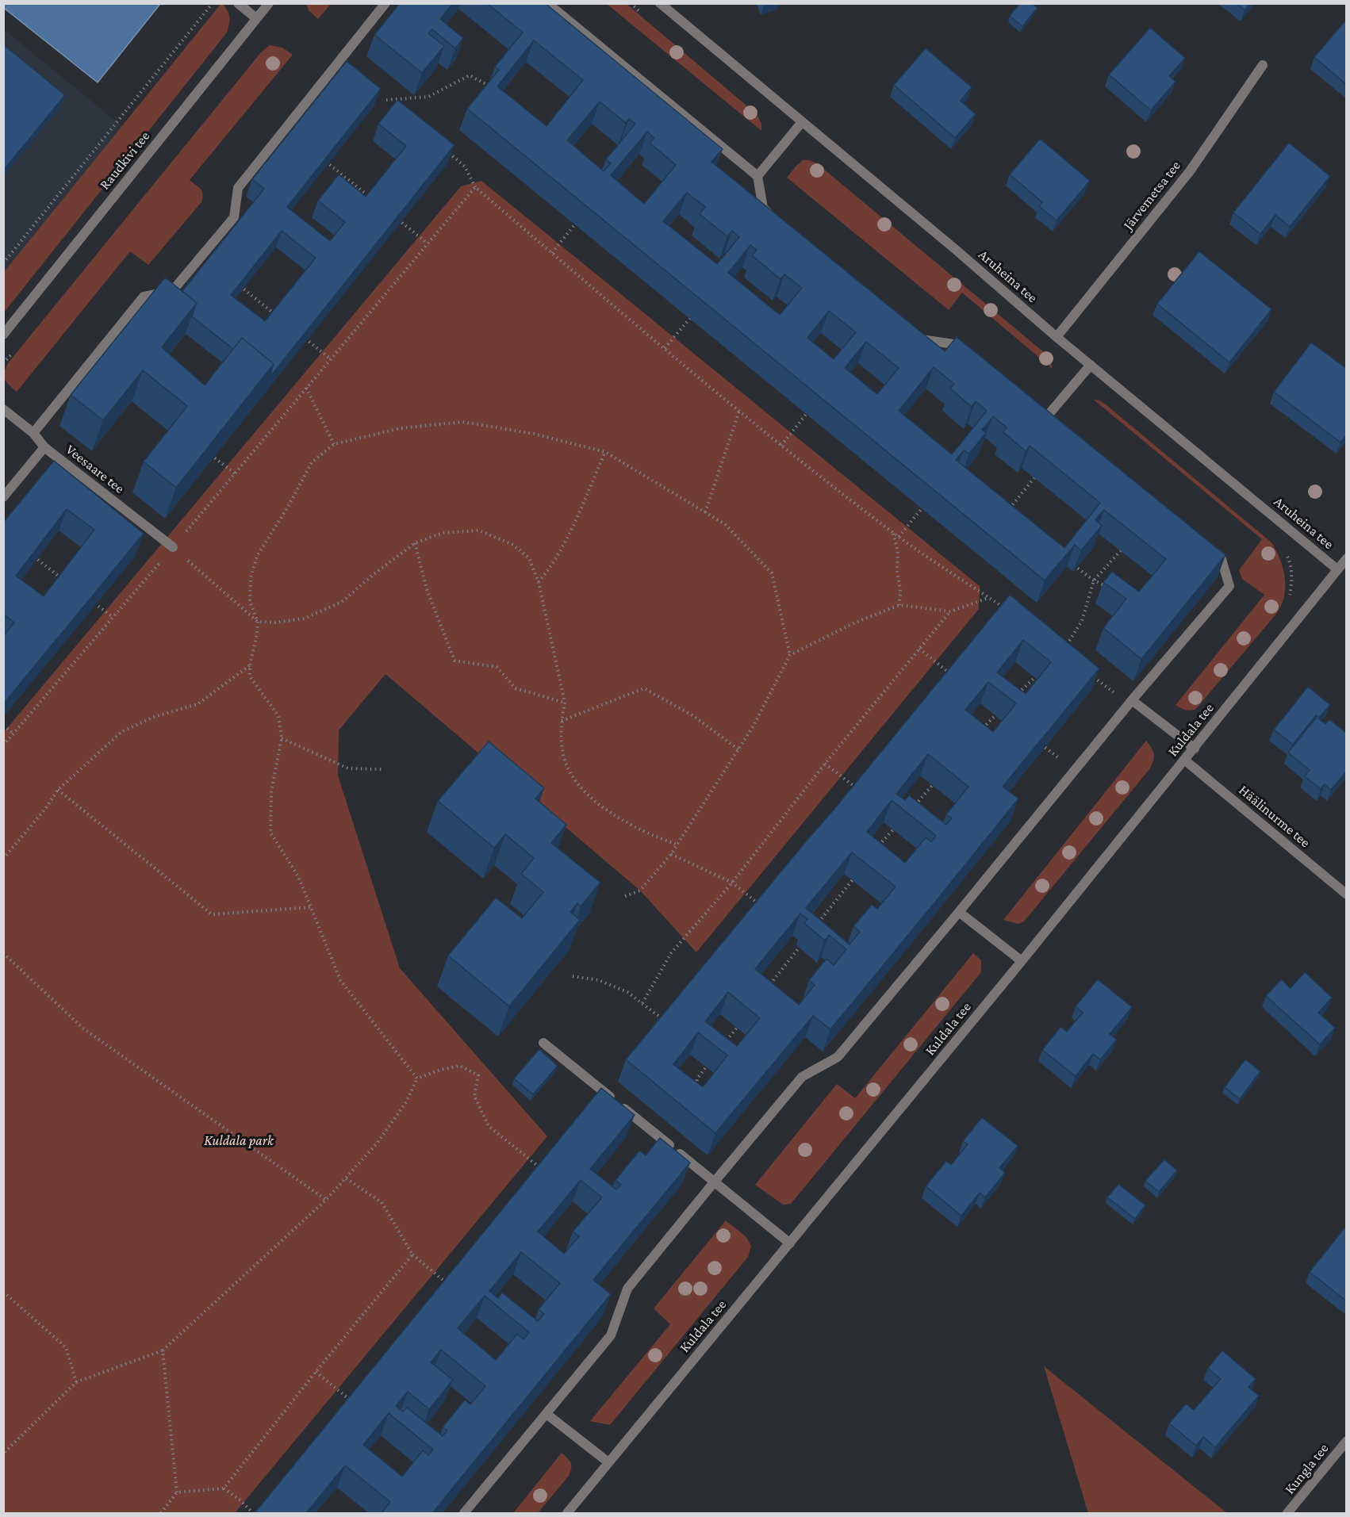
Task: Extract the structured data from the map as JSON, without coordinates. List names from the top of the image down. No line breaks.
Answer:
{"streets":{"street":["Raudkivi tee","Järvemetsa tee","Aruheina tee","Veesaare tee","Kuldala tee","Häälinurme tee","Kungla tee"]},"crossings":[["Järvemetsa tee","Aruheina tee"],["Aruheina tee","Kuldala tee"],["Kuldala tee","Häälinurme tee"]],"parks":["Kuldala park"]}
